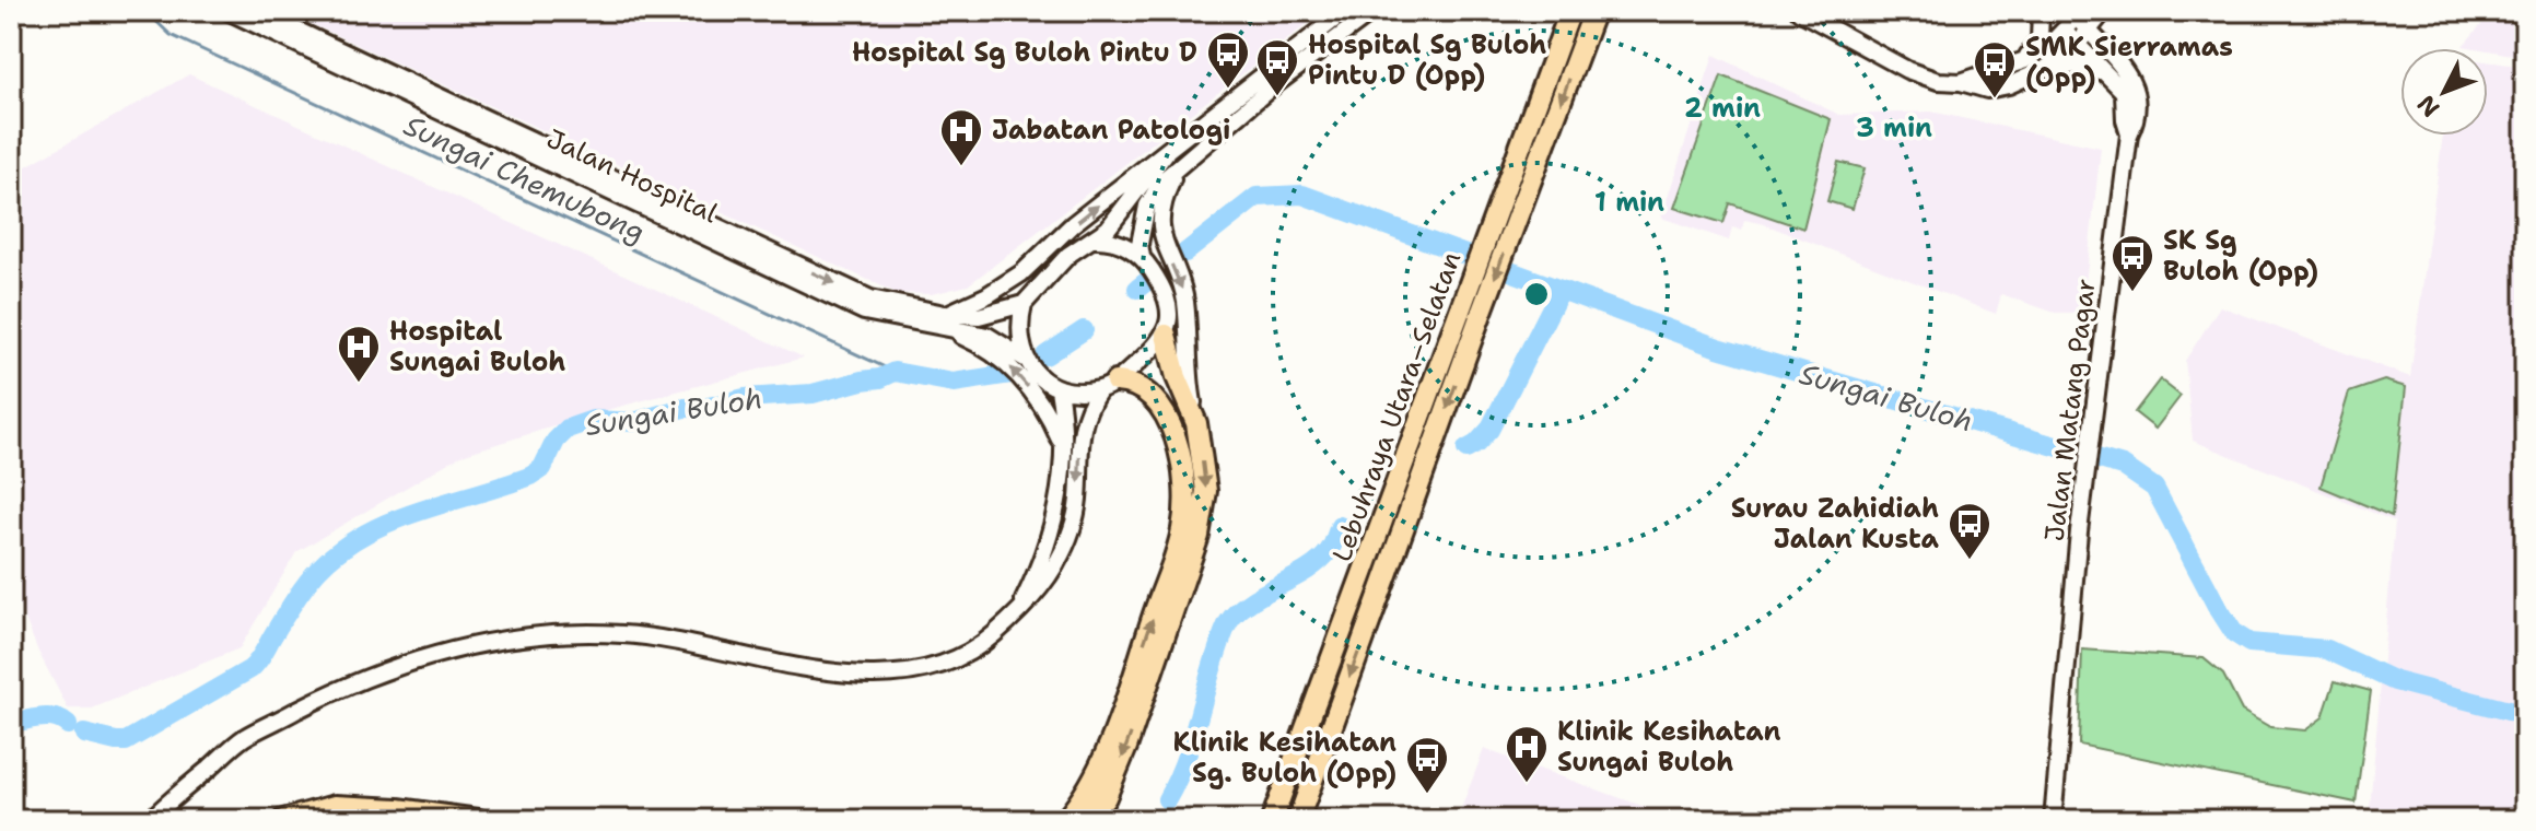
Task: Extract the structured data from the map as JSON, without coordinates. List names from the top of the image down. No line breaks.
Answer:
{"streets":{"highway":["Lebuhraya Utara–Selatan"],"main road":["Jalan Hospital","Jalan Matang Pagar"]},"water":["Sungai Chemubong","Sungai Buloh"],"places":{"bus stop":["Hospital Sg Buloh Pintu D","Hospital Sg Buloh Pintu D (Opp)","SMK Sierramas (Opp)","SK Sg Buloh (Opp)","Surau Zahidiah Jalan Kusta","Klinik Kesihatan Sg. Buloh (Opp)"],"hospital":["Jabatan Patologi","Hospital Sungai Buloh","Klinik Kesihatan Sungai Buloh"]},"north":"bottom left","rings":["2 min","3 min","1 min"]}
